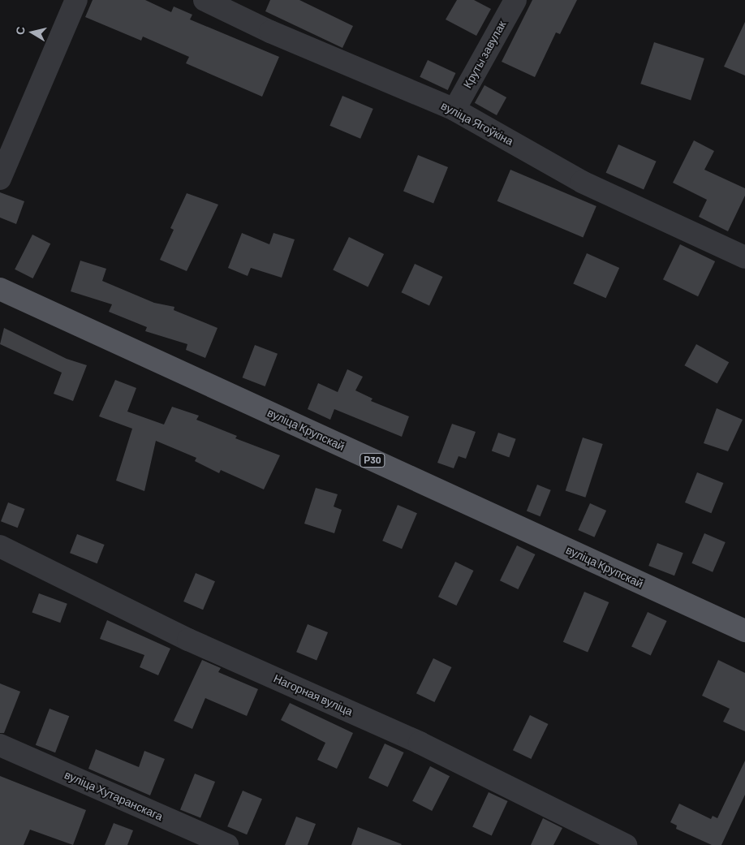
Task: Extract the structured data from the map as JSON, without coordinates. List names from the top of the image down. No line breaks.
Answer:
{"streets":{"main road":["вуліца Крупскай","Р30"],"street":["Круты завулак","вуліца Ягоўкіна","Нагорная вуліца","вуліца Хутаранскага"]},"crossings":[["Круты завулак","вуліца Ягоўкіна"]],"north":"left"}
